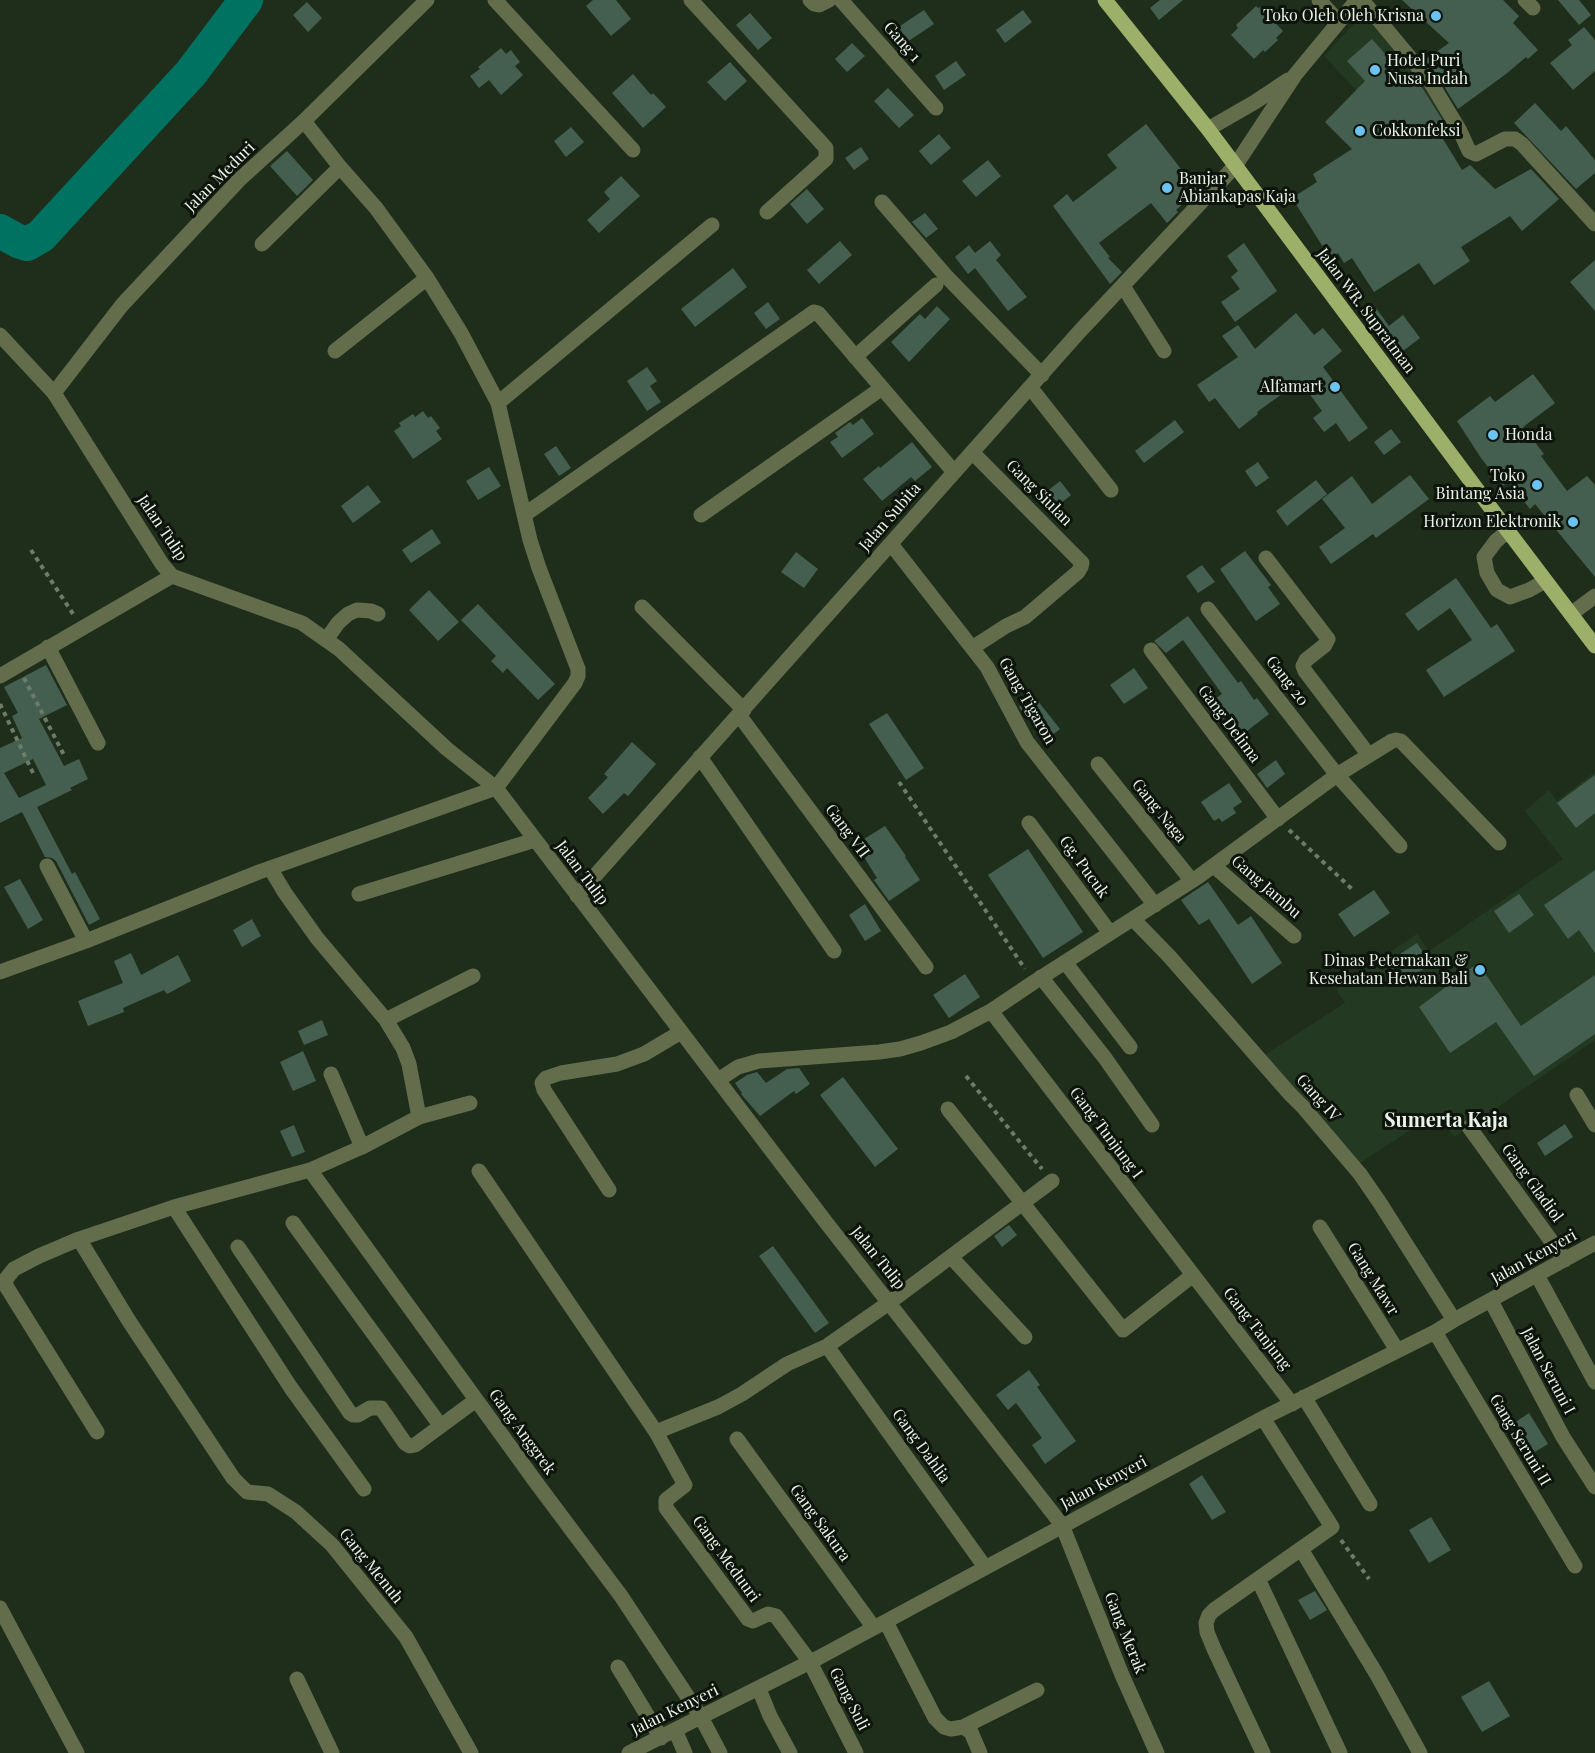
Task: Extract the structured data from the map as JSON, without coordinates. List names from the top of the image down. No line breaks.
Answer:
{"streets":{"main road":["Jalan WR. Supratman"],"street":["Gang 1","Jalan Meduri","Gang Siulan","Jalan Subita","Jalan Tulip","Gang 20","Gang Tigaron","Gang Delima","Gang Naga","Gang VII","Gg. Pucuk","Gang Jambu","Gang IV","Gang Tunjung I","Gang Gladiol","Jalan Kenyeri","Gang Mawr","Gang Tanjung","Jalan Seruni I","Gang Anggrek","Gang Seruni II","Gang Dahlia","Gang Sakura","Gang Meduuri","Gang Menuh","Gang Merak","Gang Suli"]},"crossings":[["Jalan Meduri","Jalan Tulip"],["Jalan WR. Supratman","Jalan Subita"],["Gang Siulan","Jalan Subita"],["Gang Siulan","Gang Tigaron"],["Jalan Subita","Jalan Tulip"],["Jalan Subita","Gang Tigaron"],["Jalan Subita","Gang VII"],["Jalan Tulip","Jalan Kenyeri"],["Jalan Tulip","Gang Merak"],["Gang IV","Jalan Kenyeri"],["Gang Tunjung I","Gang Tanjung"],["Gang Gladiol","Jalan Kenyeri"],["Jalan Kenyeri","Gang Mawr"],["Jalan Kenyeri","Gang Tanjung"],["Jalan Kenyeri","Jalan Seruni I"],["Jalan Kenyeri","Gang Anggrek"],["Jalan Kenyeri","Gang Seruni II"],["Jalan Kenyeri","Gang Dahlia"],["Jalan Kenyeri","Gang Sakura"],["Jalan Kenyeri","Gang Meduuri"],["Jalan Kenyeri","Gang Merak"],["Jalan Kenyeri","Gang Suli"],["Gang Meduuri","Gang Suli"]],"districts":["Sumerta Kaja"],"places":["Toko Oleh Oleh Krisna","Hotel Puri Nusa Indah","Cokkonfeksi","Banjar Abiankapas Kaja","Alfamart","Honda","Toko Bintang Asia","Horizon Elektronik","Dinas Peternakan & Kesehatan Hewan Bali"]}
